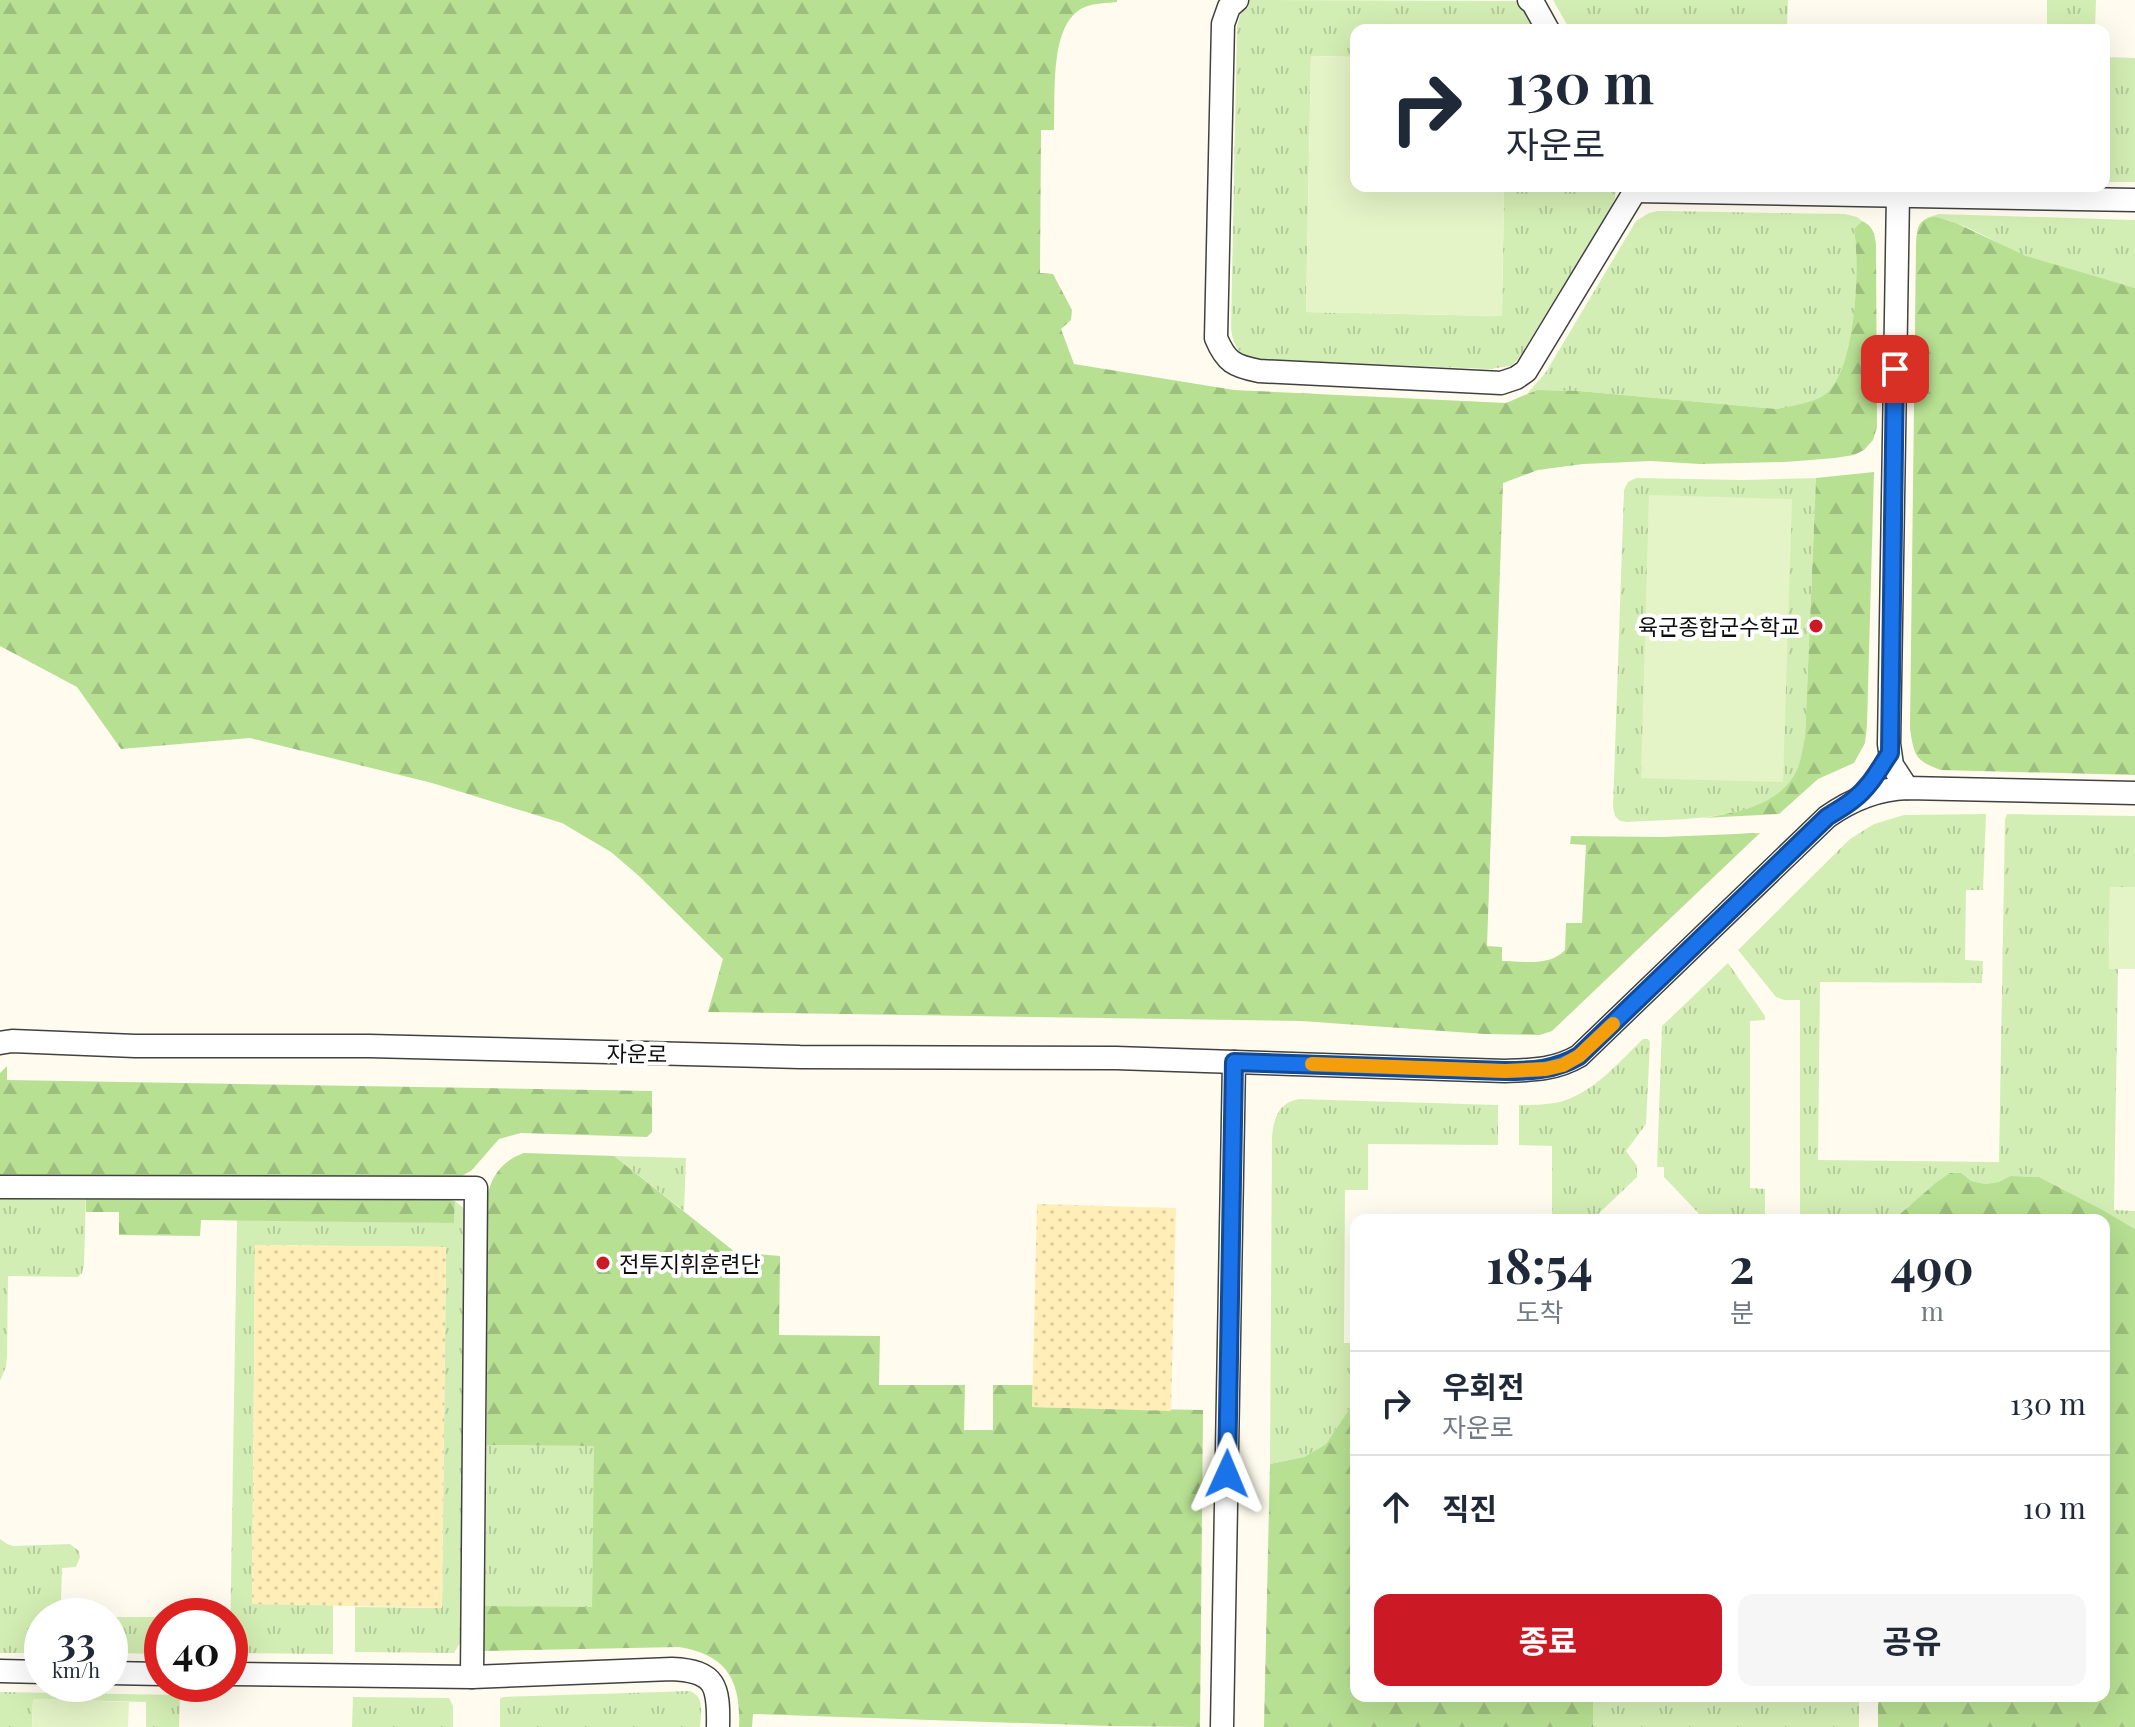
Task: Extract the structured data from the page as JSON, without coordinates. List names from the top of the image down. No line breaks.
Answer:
{"streets":{"street":["자운로"]},"places":["육군종합군수학교","전투지휘훈련단"],"page":{"turn":["130 m","자운로"],"eta":["18:54","도착","2","분","490","m"],"list":[{"name":"우회전","note":"자운로","value":"130 m"},{"name":"직진","value":"10 m"}],"buttons":["종료","공유"],"speed":"33 km/h","limit":"40"}}
